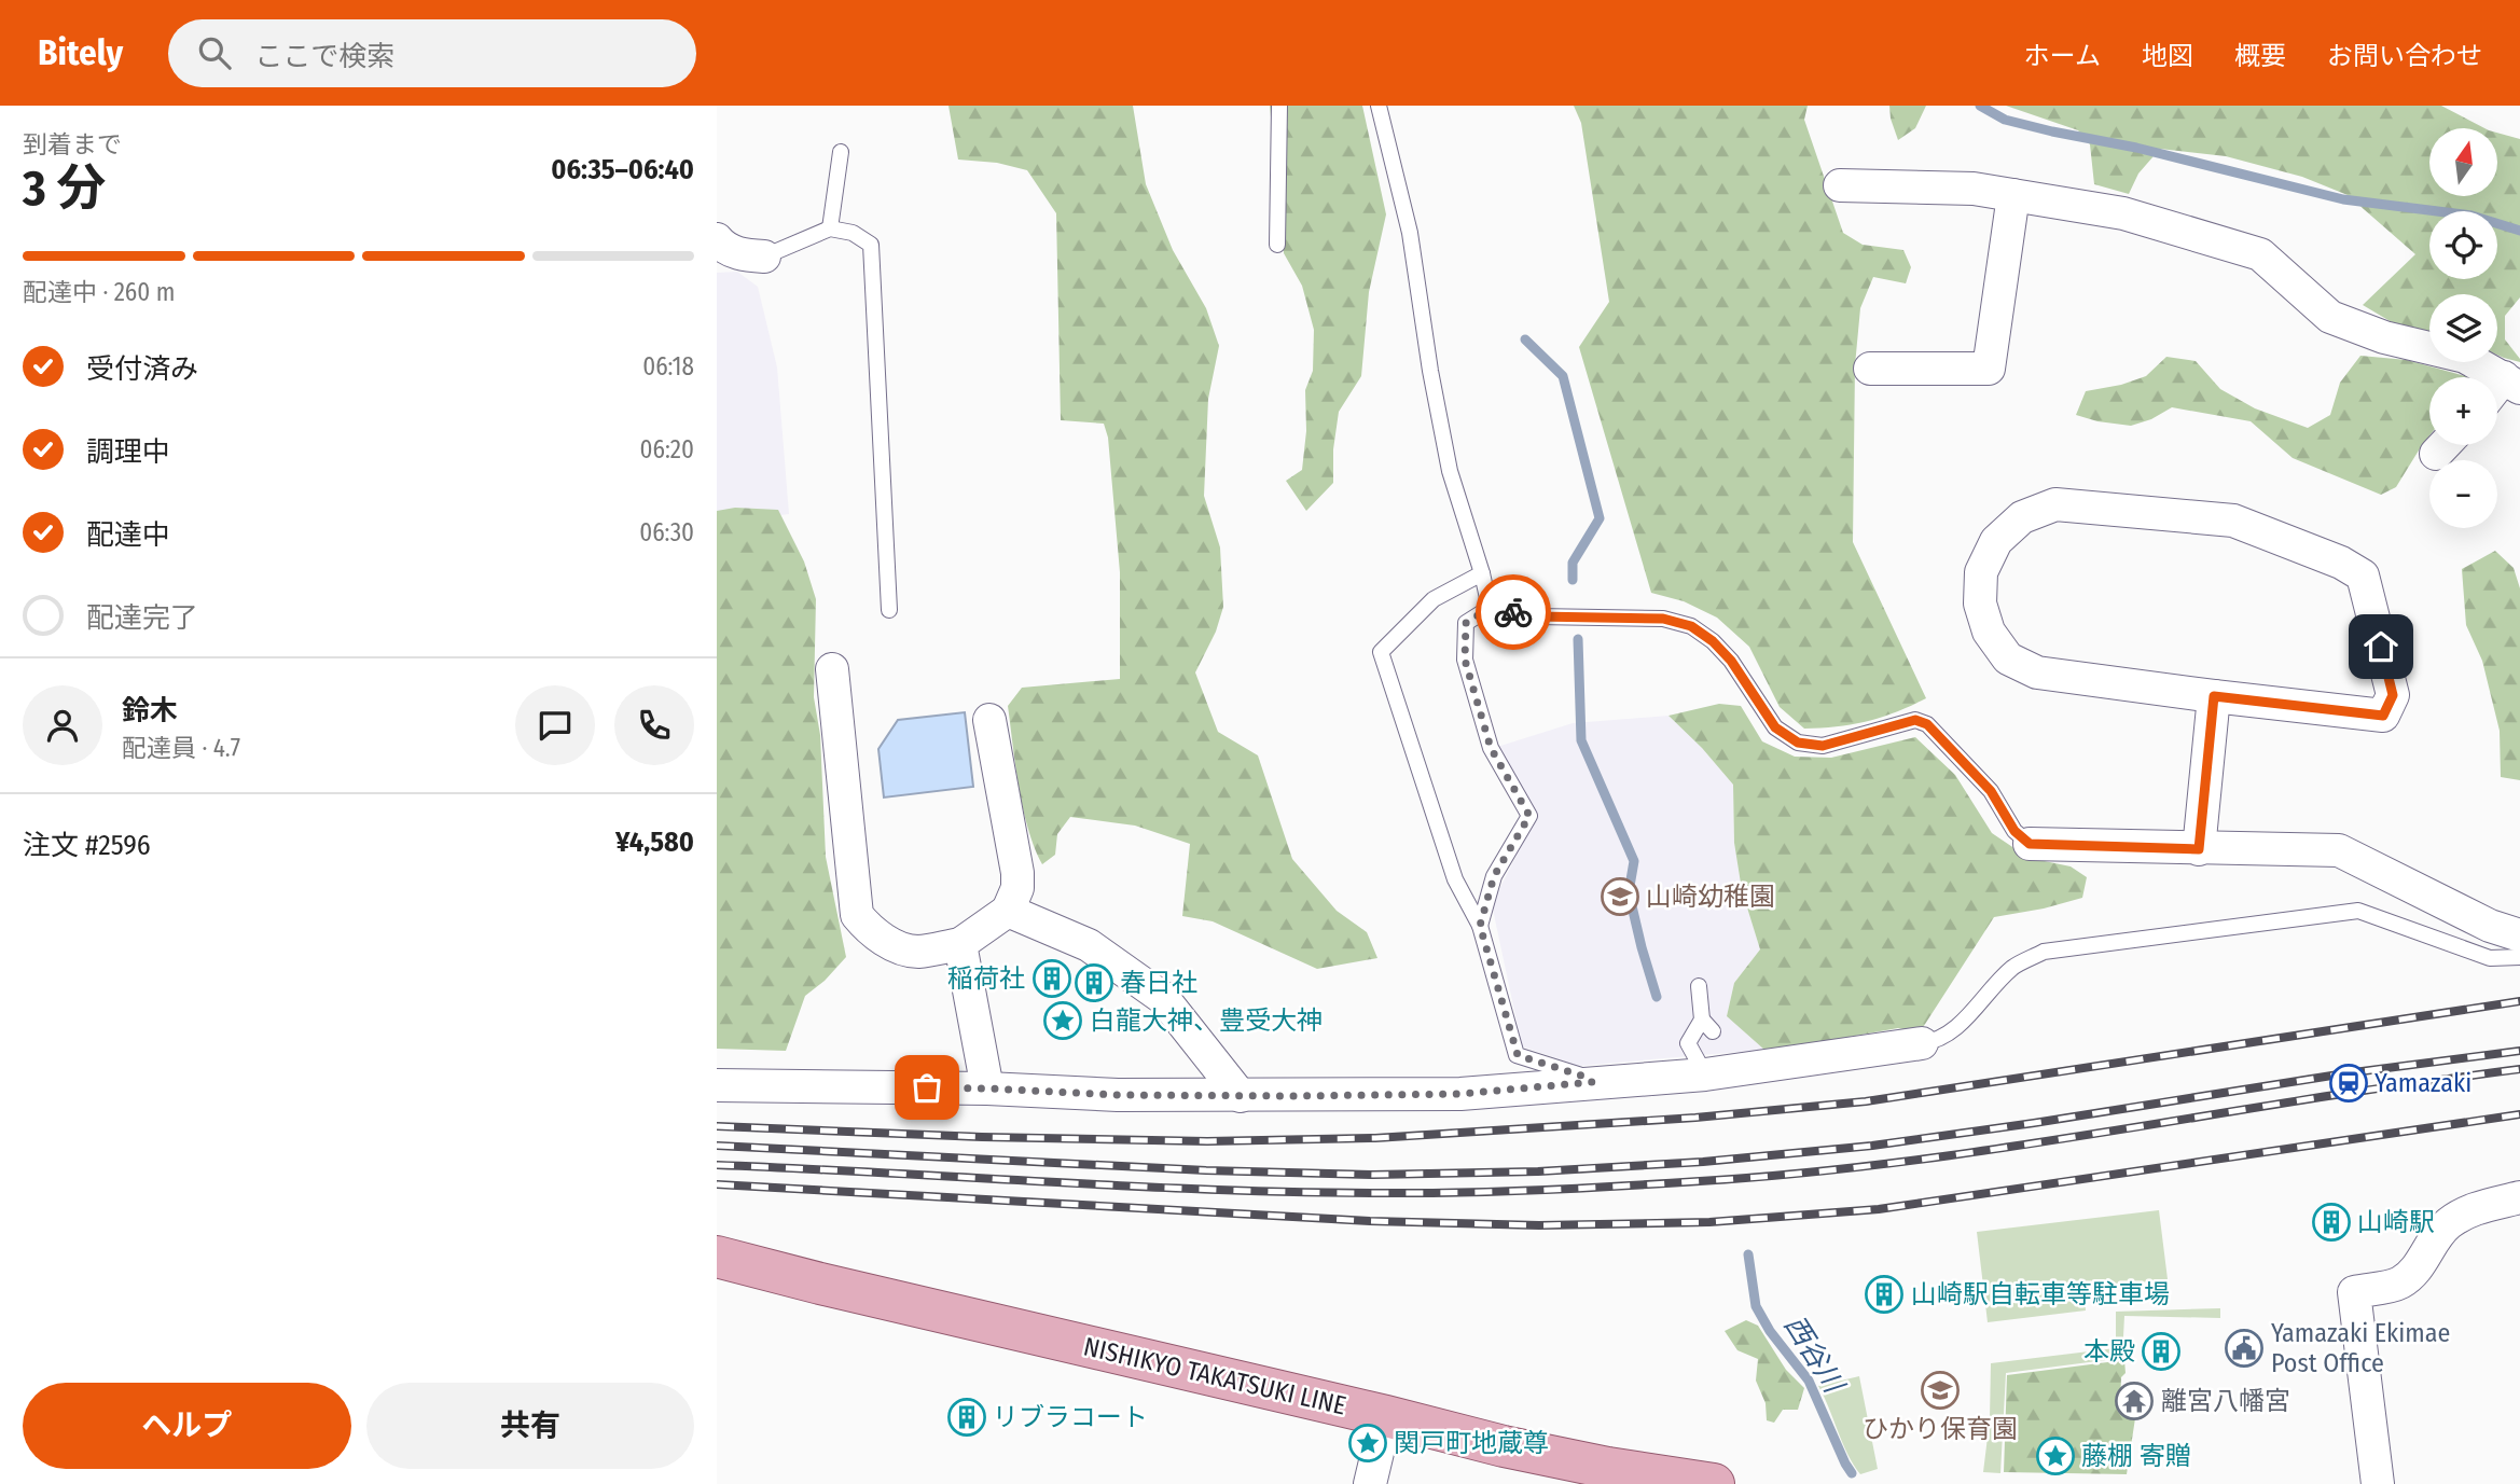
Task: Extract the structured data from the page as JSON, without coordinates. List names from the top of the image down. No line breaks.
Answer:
{"streets":{"main road":["NISHIKYO TAKATSUKI LINE"]},"water":["西谷川"],"places":{"school or university":["山崎幼稚園","ひかり保育園"],"building":["稲荷社","春日社","山崎駅","山崎駅自転車等駐車場","本殿","リブラコート"],"place":["白龍大神、豊受大神","関戸町地蔵尊","藤棚 寄贈"],"station":["Yamazaki"],"public building":["Yamazaki Ekimae Post Office"],"temple":["離宮八幡宮"]},"north":"top","page":{"header":"Bitely","search":"ここで検索","nav":["ホーム","地図","概要","お問い合わせ"],"heading":["3 分","到着まで","06:35–06:40"],"panel":["鈴木","配達員 · 4.7","注文 #2596","¥4,580"],"map_buttons":["+","−"],"bar":"配達中 · 260 m","list":[["受付済み","06:18"],["調理中","06:20"],["配達中","06:30"],"配達完了"],"buttons":["ヘルプ","共有"]}}
